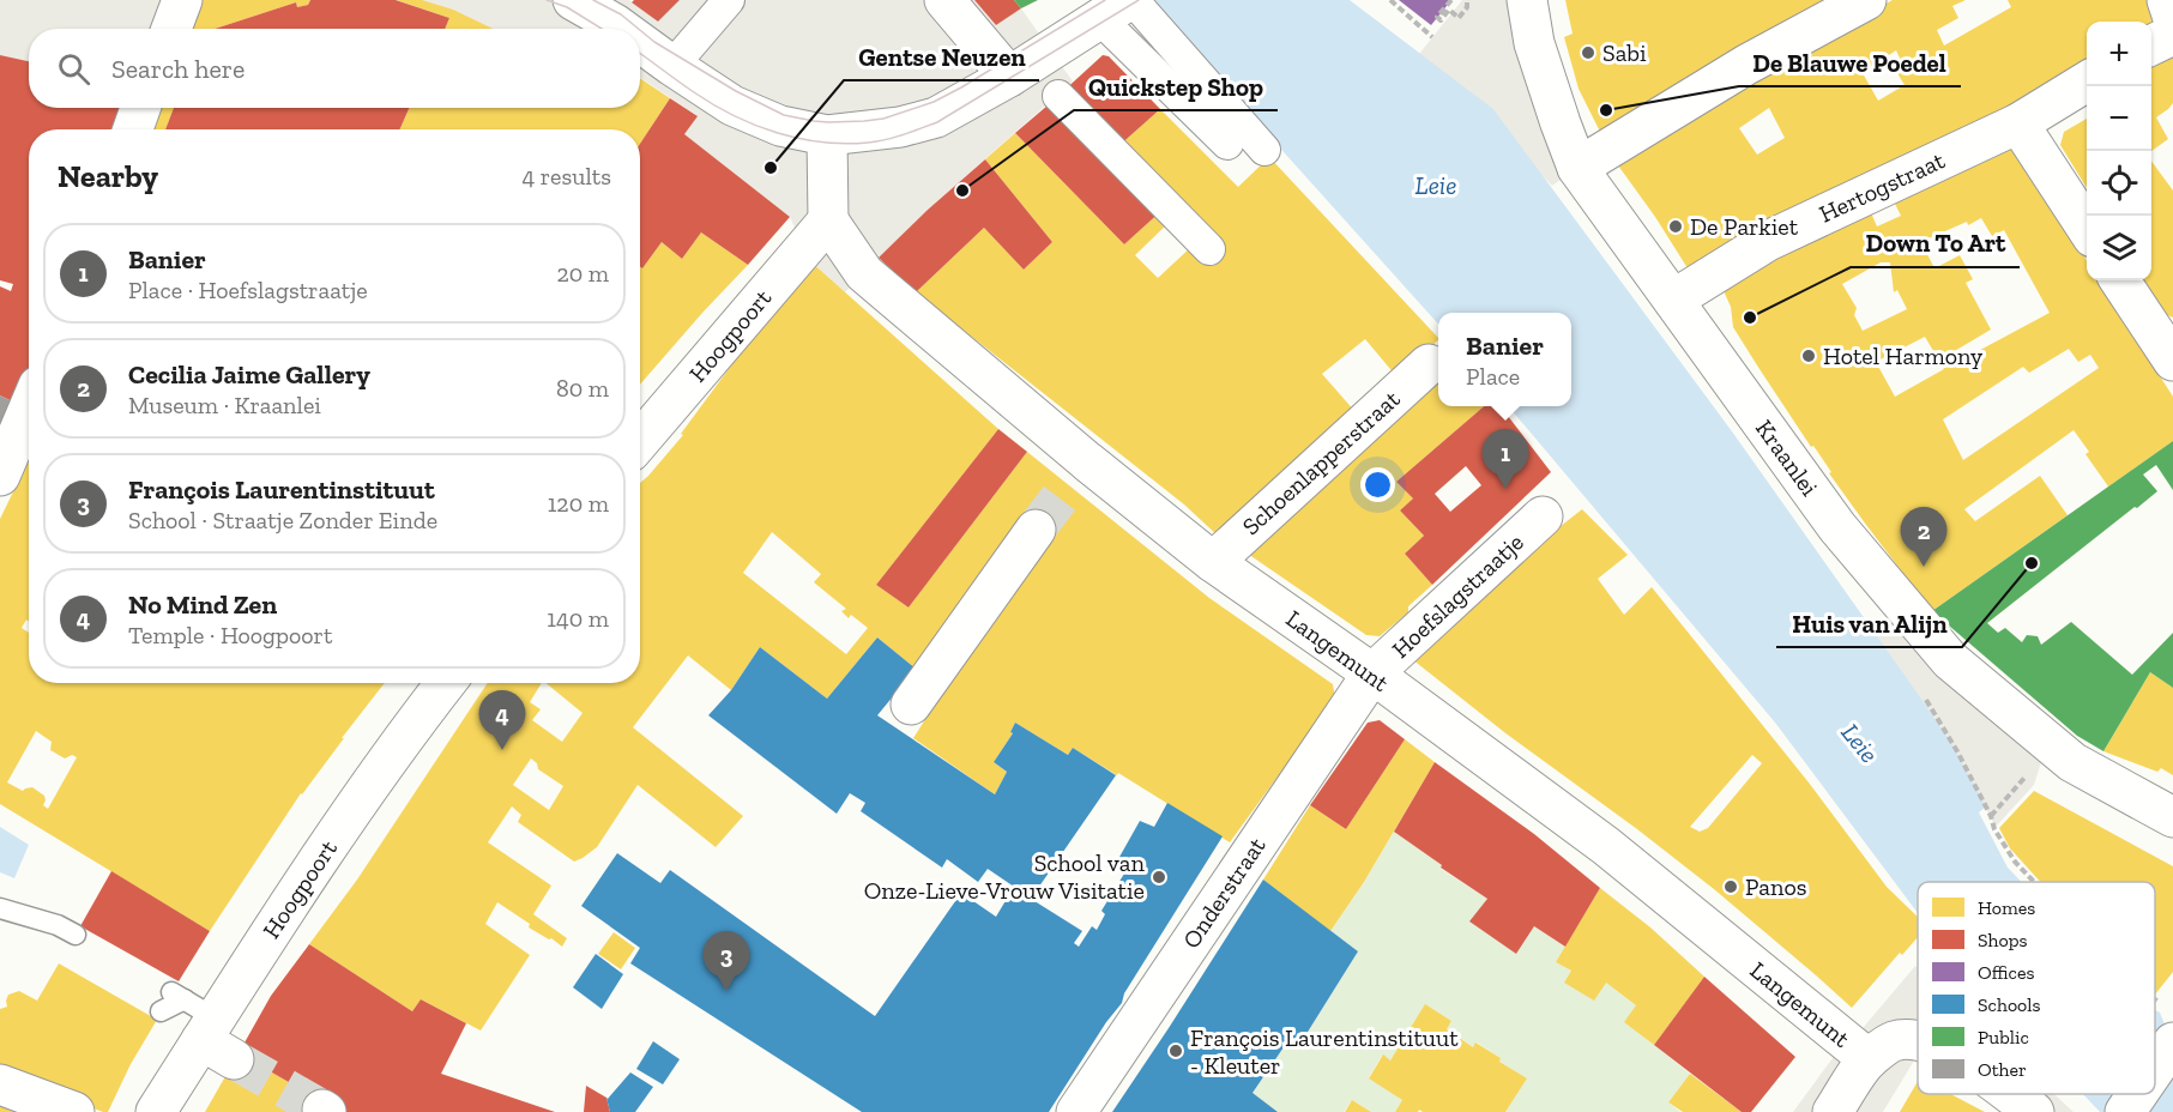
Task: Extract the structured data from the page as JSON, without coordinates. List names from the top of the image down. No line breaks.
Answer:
{"streets":{"street":["Hertogstraat","Hoogpoort","Kraanlei","Schoenlapperstraat","Hoefslagstraatje","Langemunt","Onderstraat"]},"crossings":[["Hertogstraat","Kraanlei"],["Hoogpoort","Langemunt"],["Schoenlapperstraat","Langemunt"],["Hoefslagstraatje","Langemunt"],["Hoefslagstraatje","Onderstraat"],["Langemunt","Onderstraat"]],"water":["Leie"],"places":["Sabi","De Blauwe Poedel","Gentse Neuzen","Quickstep Shop","De Parkiet","Down To Art","Hotel Harmony","Huis van Alijn","School van Onze-Lieve-Vrouw Visitatie","Panos","François Laurentinstituut - Kleuter"],"legend":["Homes","Shops","Offices","Schools","Public","Other"],"page":{"map_buttons":["+","−"],"search":"Search here","heading":["Nearby","4 results"],"list":[{"mark":"1","name":"Banier","note":"Place · Hoefslagstraatje","value":"20 m"},{"mark":"2","name":"Cecilia Jaime Gallery","note":"Museum · Kraanlei","value":"80 m"},{"mark":"3","name":"François Laurentinstituut","note":"School · Straatje Zonder Einde","value":"120 m"},{"mark":"4","name":"No Mind Zen","note":"Temple · Hoogpoort","value":"140 m"}],"popup":["Banier","Place"],"pins":["1","2","4","3"]}}
